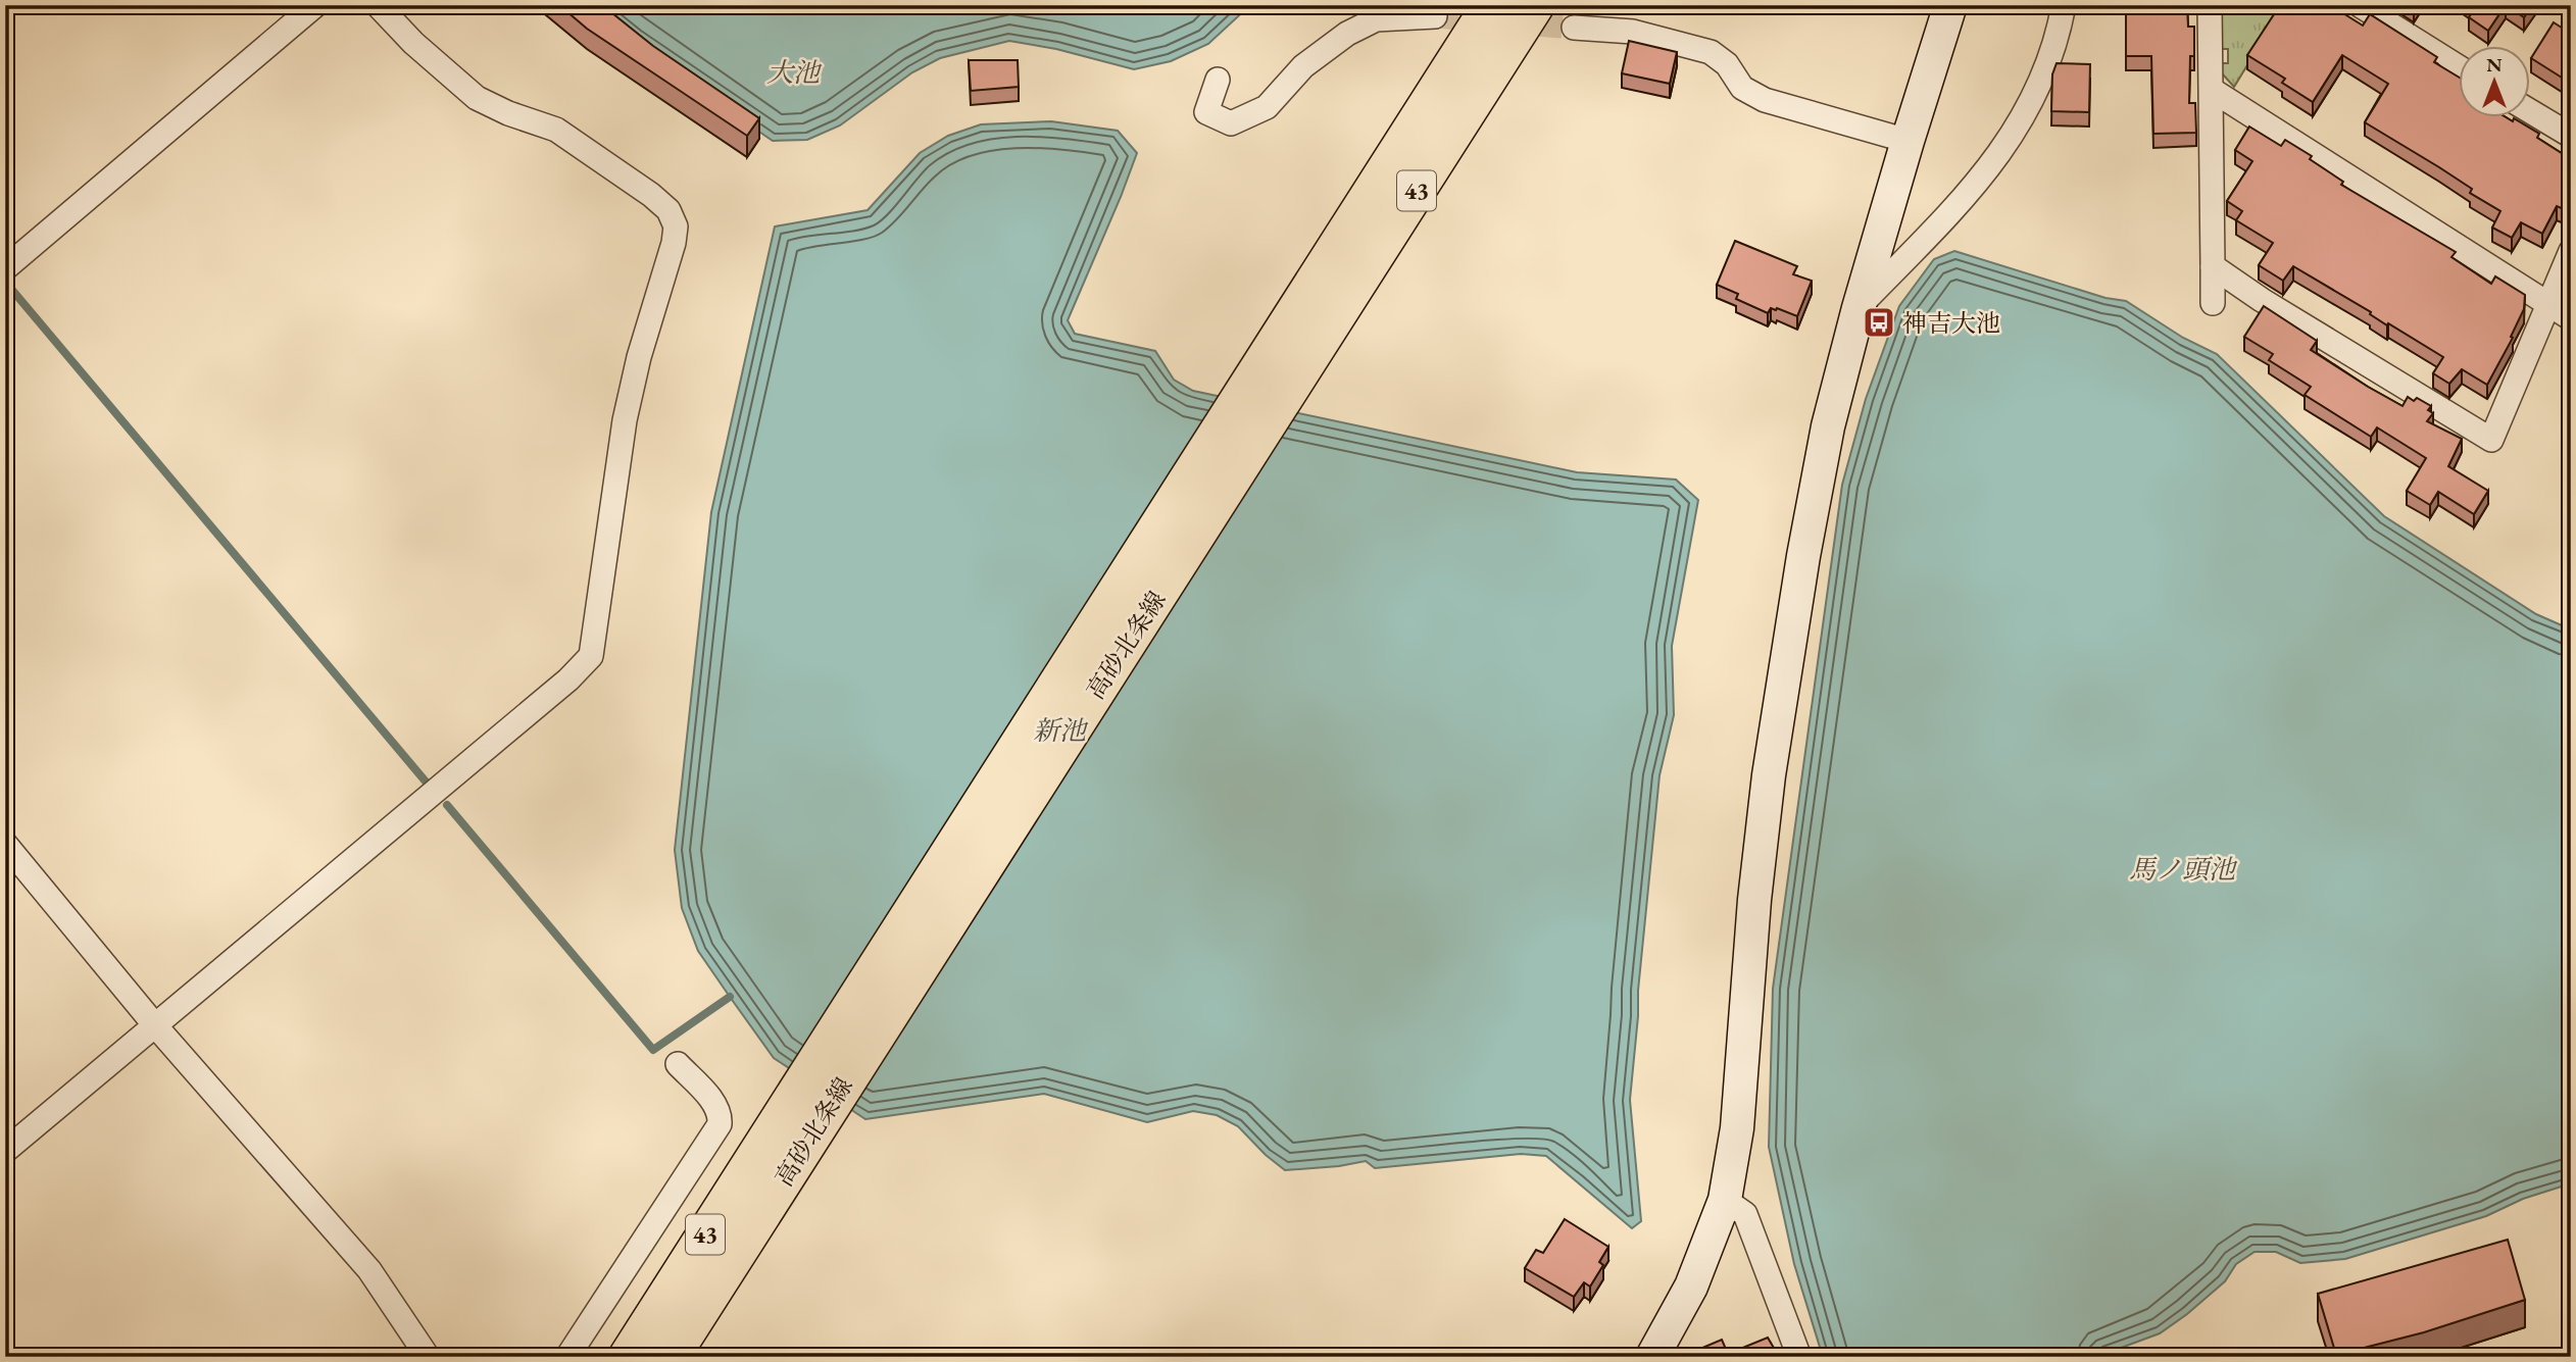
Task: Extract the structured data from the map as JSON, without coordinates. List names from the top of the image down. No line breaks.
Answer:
{"streets":{"main road":["43","高砂北条線"]},"water":["大池","新池","馬ノ頭池"],"places":{"bus stop":["神吉大池"]},"north":"top"}
